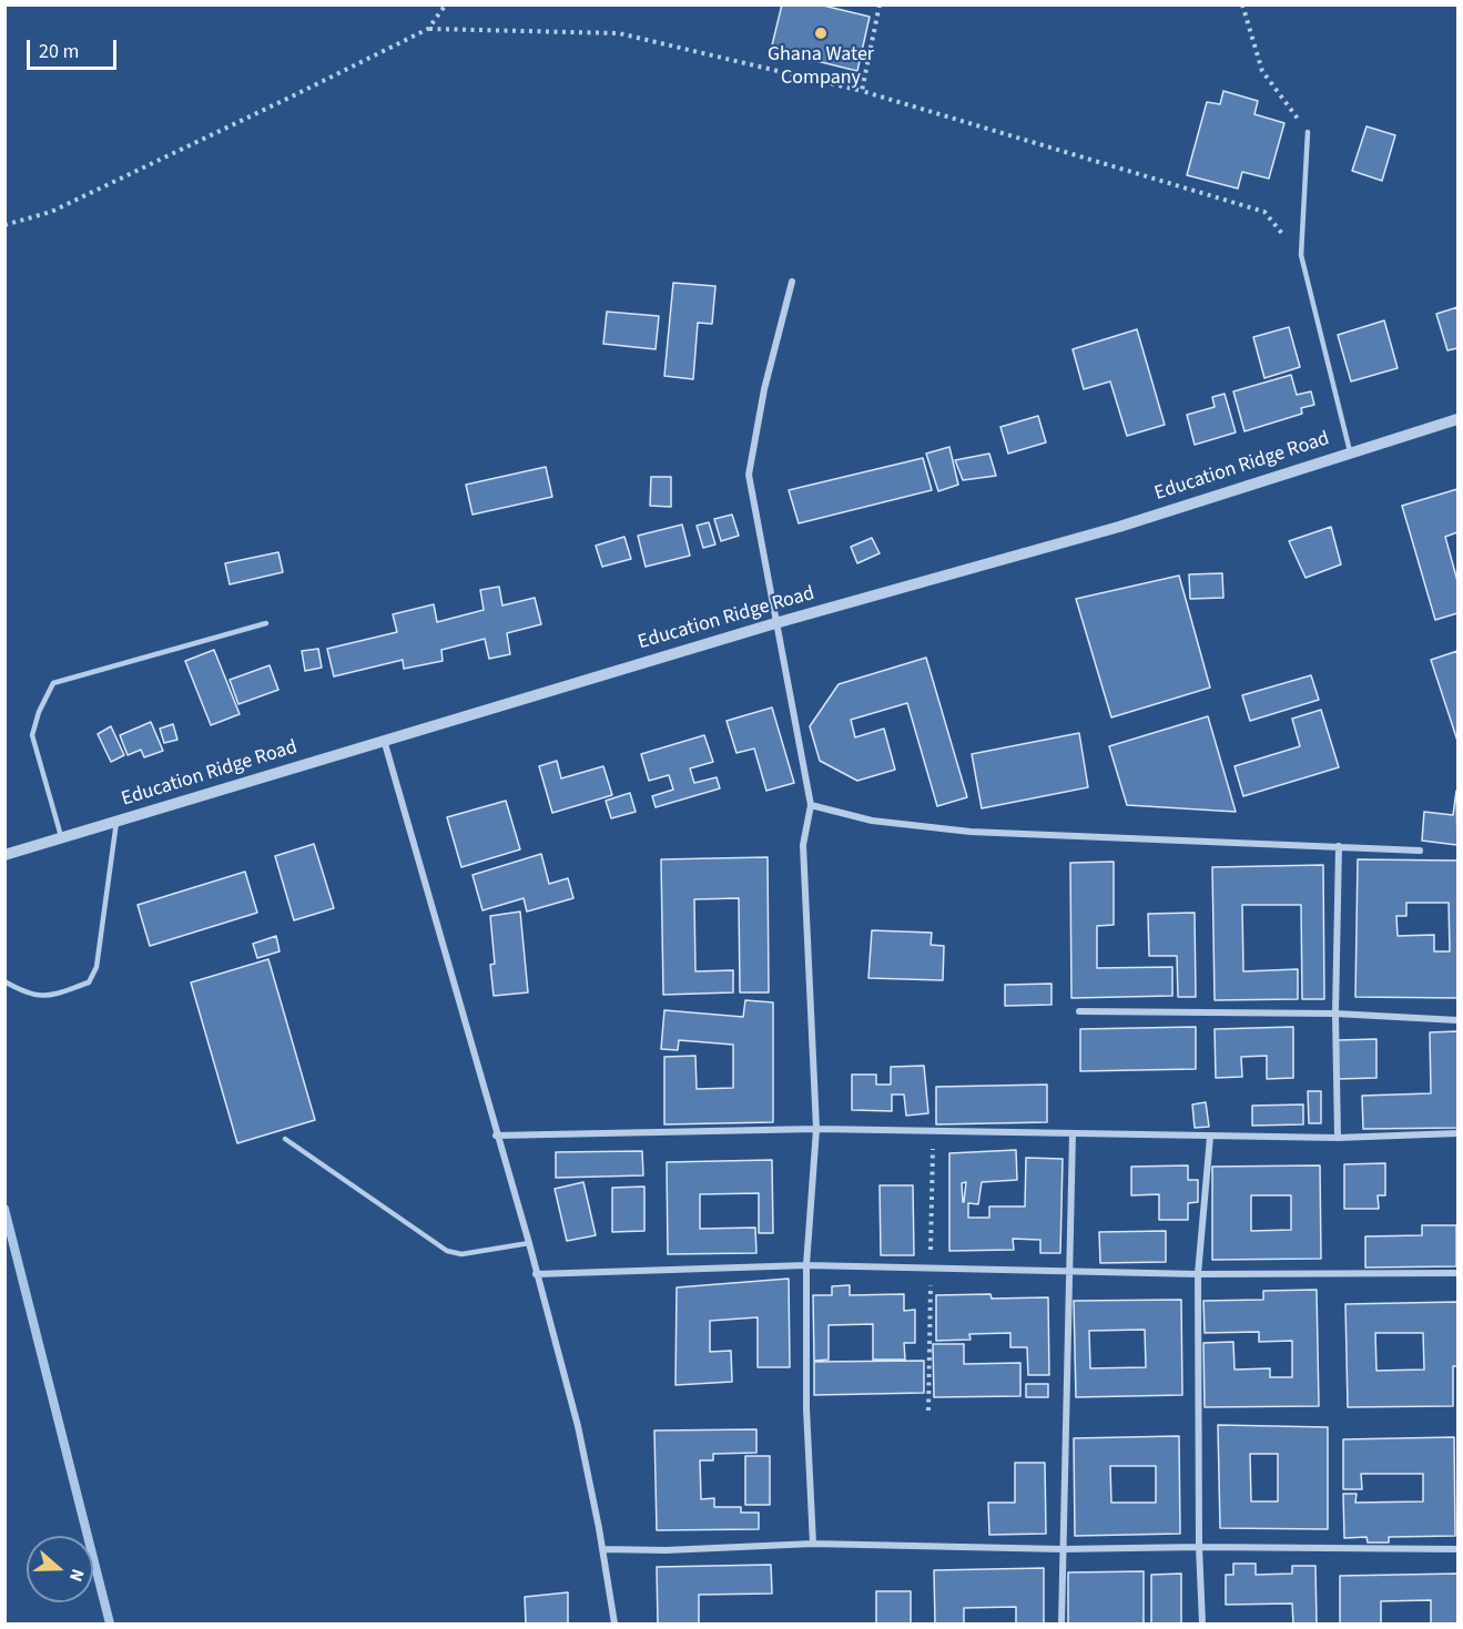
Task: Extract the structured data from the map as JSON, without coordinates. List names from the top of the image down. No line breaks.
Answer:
{"streets":{"street":["Education Ridge Road"]},"places":["Ghana Water Company"],"scale_bar":"20 m","north":"right"}
